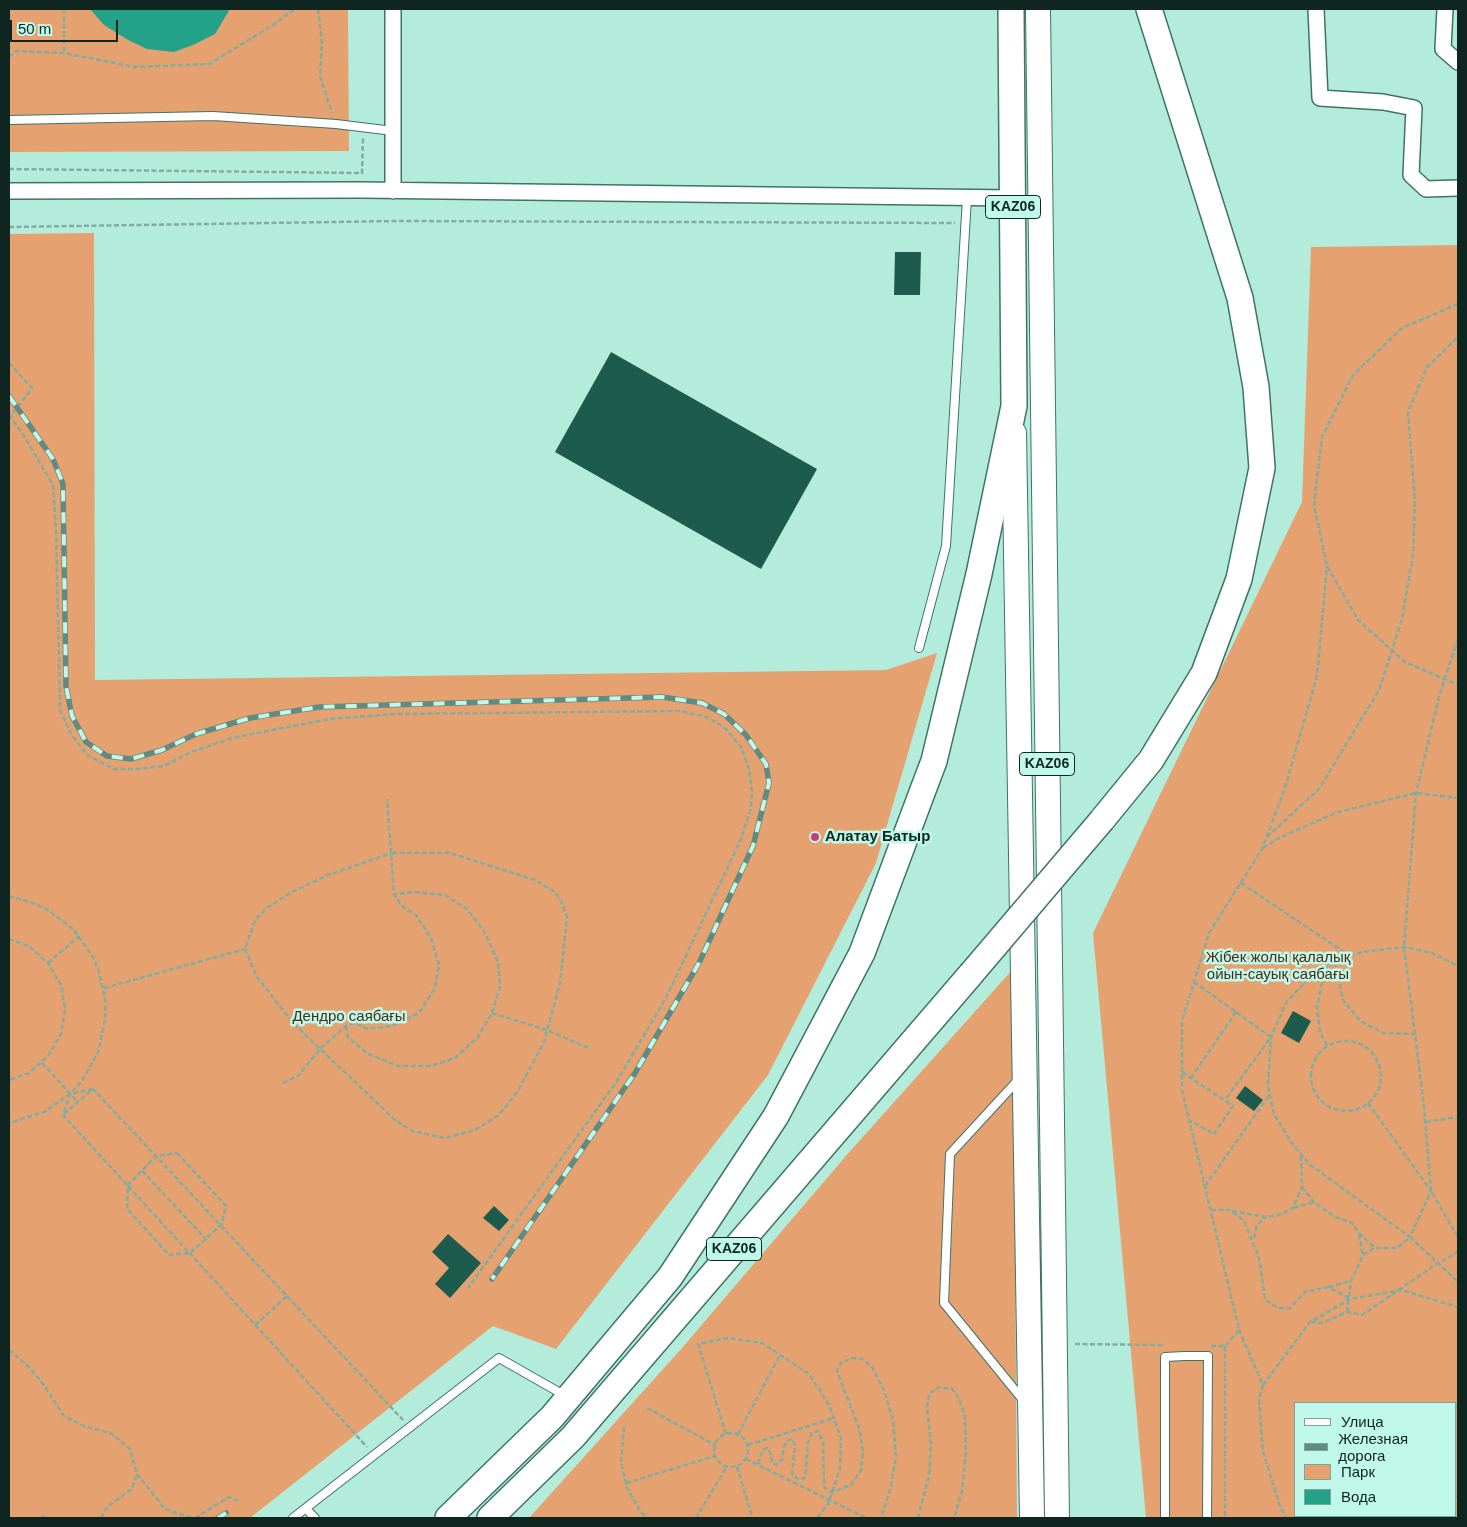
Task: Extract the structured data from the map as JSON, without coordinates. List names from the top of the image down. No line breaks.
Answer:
{"streets":{"highway":["KАZ06"]},"parks":["Жібек жолы қалалық ойын-сауық саябағы","Дендро саябағы"],"places":["Алатау Батыр"],"legend":["Улица","Железная дорога","Парк","Вода"],"scale_bar":"50 m"}
